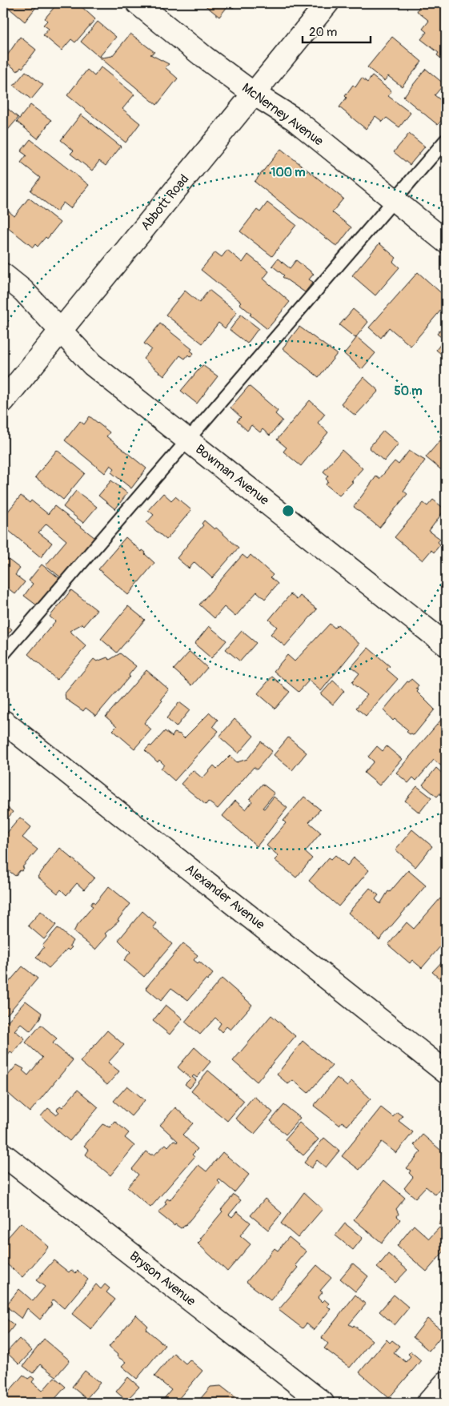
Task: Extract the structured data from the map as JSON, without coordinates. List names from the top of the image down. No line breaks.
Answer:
{"streets":{"street":["McNerney Avenue","Abbott Road","Bowman Avenue","Alexander Avenue","Bryson Avenue"]},"crossings":[["McNerney Avenue","Abbott Road"],["Abbott Road","Bowman Avenue"]],"scale_bar":"20 m","rings":["100 m","50 m"]}
